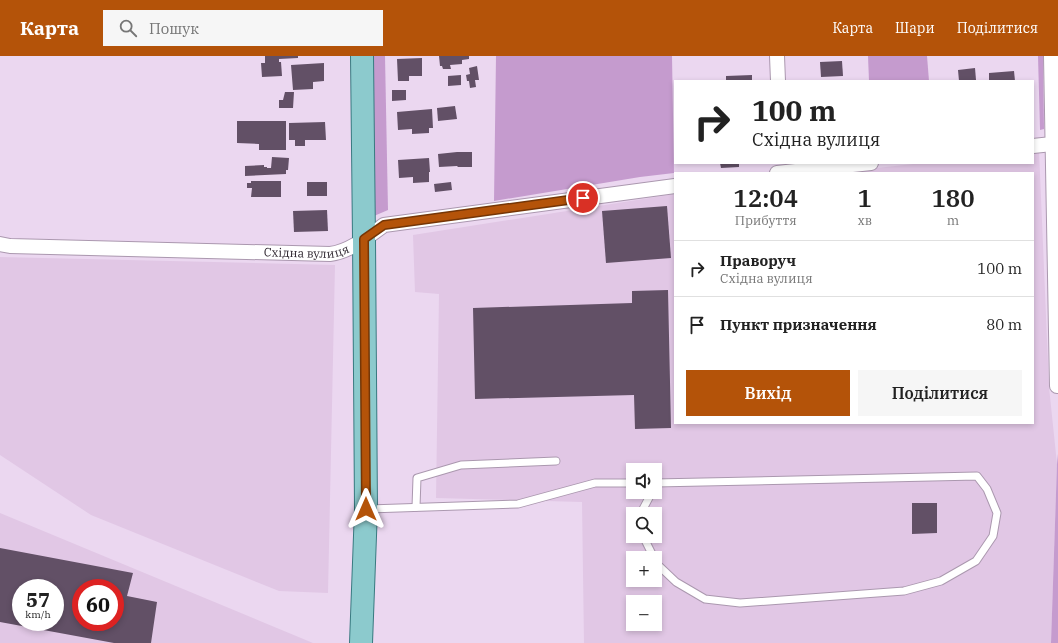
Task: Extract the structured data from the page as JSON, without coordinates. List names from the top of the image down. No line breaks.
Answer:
{"streets":{"street":["Східна вулиця"]},"page":{"header":"Карта","search":"Пошук","nav":["Карта","Шари","Поділитися"],"turn":["100 m","Східна вулиця"],"eta":["12:04","Прибуття","1","хв","180","m"],"list":[{"name":"Праворуч","note":"Східна вулиця","value":"100 m"},{"name":"Пункт призначення","value":"80 m"}],"buttons":["Вихід","Поділитися"],"map_buttons":["+","−"],"speed":"57 km/h","limit":"60"}}
